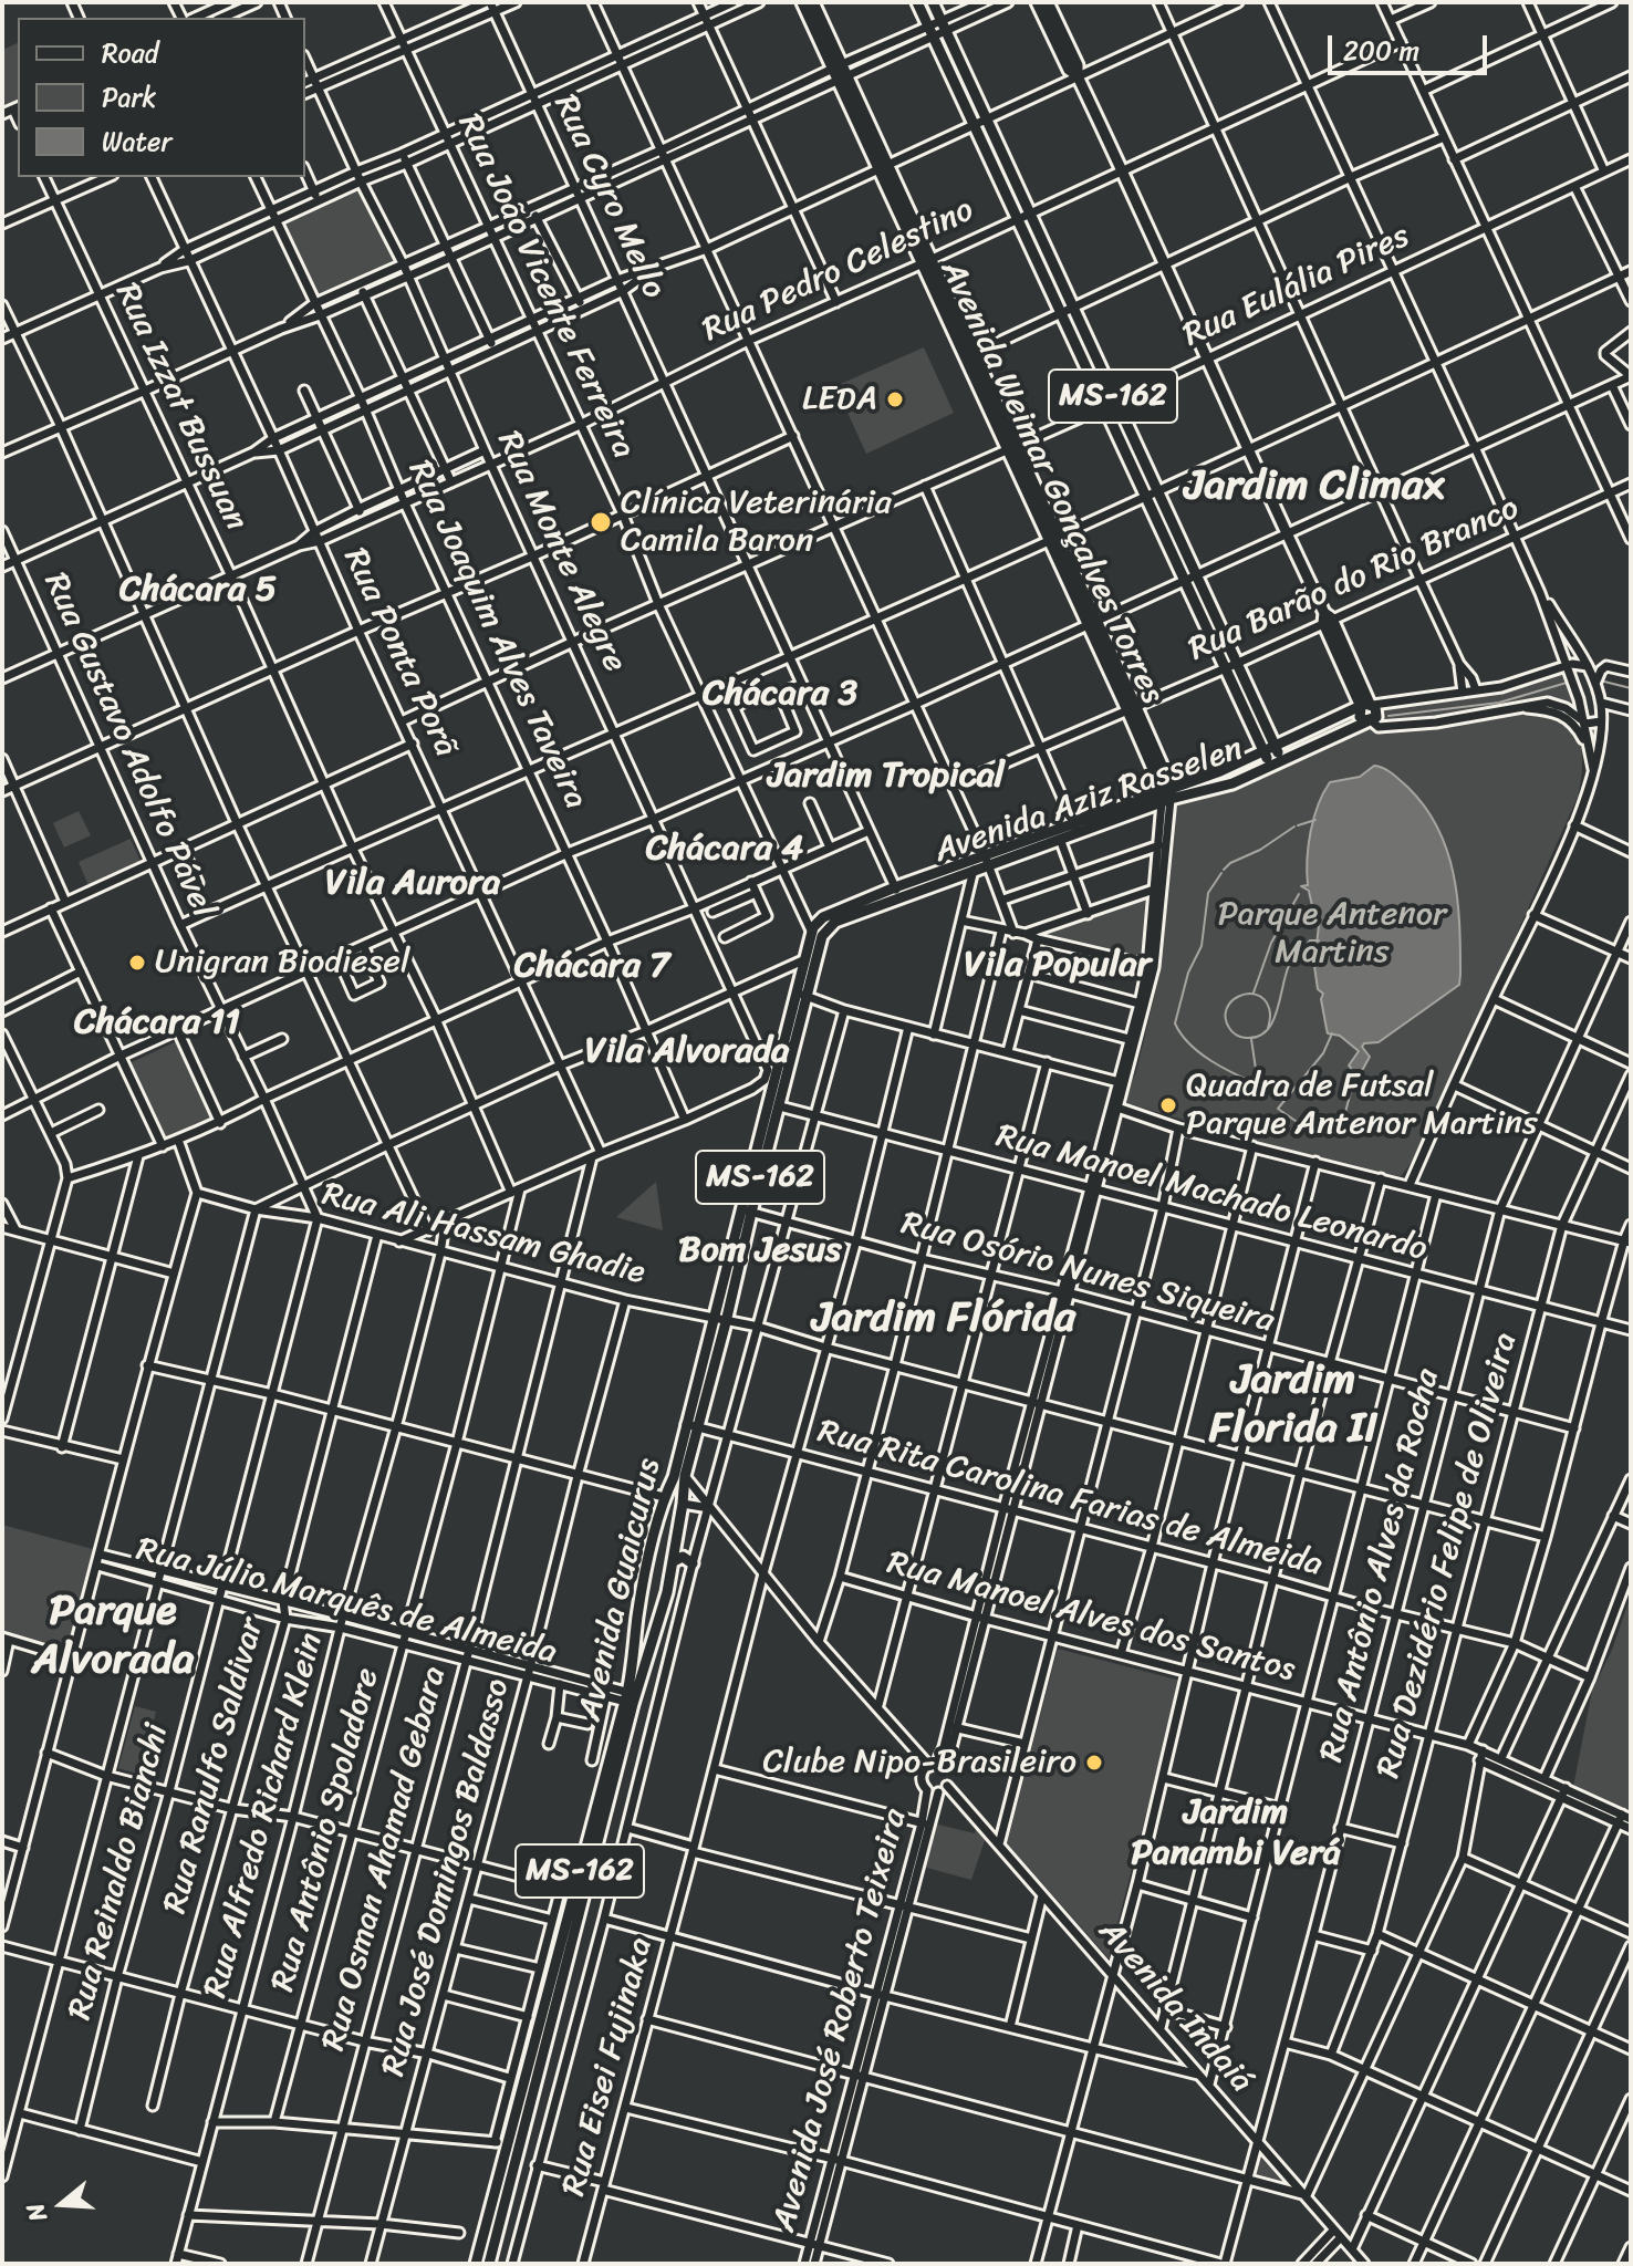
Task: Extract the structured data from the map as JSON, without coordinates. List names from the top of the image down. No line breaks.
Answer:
{"streets":{"main road":["MS-162","Avenida Weimar Gonçalves Torres","Avenida Aziz Rasselen","Avenida Guaicurus"],"street":["Rua Cyro Mello","Rua Pedro Celestino","Rua João Vicente Ferreira","Rua Eulália Pires","Rua Izzat Bussuan","Rua Monte Alegre","Rua Barão do Rio Branco","Rua Joaquim Alves Taveira","Rua Ponta Porã","Rua Gustavo Adolfo Pável","Rua Manoel Machado Leonardo","Rua Ali Hassam Ghadie","Rua Osório Nunes Siqueira","Rua Rita Carolina Farias de Almeida","Rua Dezidério Felipe de Oliveira","Rua Antônio Alves da Rocha","Rua Júlio Marquês de Almeida","Rua Manoel Alves dos Santos","Rua Ranulfo Saldivar","Rua Alfredo Richard Klein","Rua Antônio Spoladore","Rua Osman Ahamad Gebara","Rua Reinaldo Bianchi","Rua José Domingos Baldasso","Avenida Indaiá","Avenida José Roberto Teixeira","Rua Eisei Fujinaka"]},"crossings":[["Rua Cyro Mello","Rua Pedro Celestino"],["Rua Cyro Mello","Rua Eulália Pires"],["Rua Cyro Mello","Avenida Aziz Rasselen"],["Rua Pedro Celestino","Rua João Vicente Ferreira"],["Rua Pedro Celestino","MS-162"],["Rua Pedro Celestino","Rua Izzat Bussuan"],["Rua Pedro Celestino","Avenida Weimar Gonçalves Torres"],["Rua Pedro Celestino","Rua Monte Alegre"],["Rua Pedro Celestino","Rua Joaquim Alves Taveira"],["Rua Pedro Celestino","Rua Ponta Porã"],["Rua Pedro Celestino","Rua Gustavo Adolfo Pável"],["Rua João Vicente Ferreira","Rua Eulália Pires"],["Rua João Vicente Ferreira","Avenida Aziz Rasselen"],["Rua João Vicente Ferreira","Avenida Guaicurus"],["Rua Eulália Pires","MS-162"],["Rua Eulália Pires","Avenida Weimar Gonçalves Torres"],["Rua Eulália Pires","Rua Monte Alegre"],["Rua Eulália Pires","Rua Joaquim Alves Taveira"],["Rua Eulália Pires","Rua Ponta Porã"],["MS-162","Rua Barão do Rio Branco"],["MS-162","Avenida Aziz Rasselen"],["Rua Izzat Bussuan","Rua Antônio Spoladore"],["Avenida Weimar Gonçalves Torres","Rua Barão do Rio Branco"],["Avenida Weimar Gonçalves Torres","Avenida Aziz Rasselen"],["Rua Gustavo Adolfo Pável","Rua Ali Hassam Ghadie"],["Rua Gustavo Adolfo Pável","Rua Reinaldo Bianchi"],["Avenida Aziz Rasselen","Avenida Guaicurus"],["Rua Manoel Machado Leonardo","Rua Dezidério Felipe de Oliveira"],["Rua Manoel Machado Leonardo","Rua Antônio Alves da Rocha"],["Rua Manoel Machado Leonardo","Avenida Guaicurus"],["Rua Manoel Machado Leonardo","Rua Eisei Fujinaka"],["Rua Ali Hassam Ghadie","Rua Dezidério Felipe de Oliveira"],["Rua Ali Hassam Ghadie","Rua Antônio Alves da Rocha"],["Rua Ali Hassam Ghadie","Avenida Guaicurus"],["Rua Ali Hassam Ghadie","Rua Ranulfo Saldivar"],["Rua Ali Hassam Ghadie","Rua Alfredo Richard Klein"],["Rua Ali Hassam Ghadie","Rua Antônio Spoladore"],["Rua Ali Hassam Ghadie","Rua Osman Ahamad Gebara"],["Rua Ali Hassam Ghadie","Rua Reinaldo Bianchi"],["Rua Ali Hassam Ghadie","Rua José Domingos Baldasso"],["Rua Ali Hassam Ghadie","Rua Eisei Fujinaka"],["Rua Osório Nunes Siqueira","Rua Dezidério Felipe de Oliveira"],["Rua Osório Nunes Siqueira","Rua Antônio Alves da Rocha"],["Rua Osório Nunes Siqueira","Avenida Guaicurus"],["Rua Osório Nunes Siqueira","Rua Eisei Fujinaka"],["Rua Rita Carolina Farias de Almeida","Rua Dezidério Felipe de Oliveira"],["Rua Rita Carolina Farias de Almeida","Rua Antônio Alves da Rocha"],["Rua Rita Carolina Farias de Almeida","Avenida Guaicurus"],["Rua Rita Carolina Farias de Almeida","Rua Eisei Fujinaka"],["Rua Dezidério Felipe de Oliveira","Rua Manoel Alves dos Santos"],["Rua Antônio Alves da Rocha","Rua Manoel Alves dos Santos"],["Rua Antônio Alves da Rocha","Avenida Indaiá"],["Avenida Guaicurus","Rua Júlio Marquês de Almeida"],["Rua Júlio Marquês de Almeida","Rua Ranulfo Saldivar"],["Rua Júlio Marquês de Almeida","Rua Alfredo Richard Klein"],["Rua Júlio Marquês de Almeida","Rua Antônio Spoladore"],["Rua Júlio Marquês de Almeida","Rua Osman Ahamad Gebara"],["Rua Júlio Marquês de Almeida","Rua Reinaldo Bianchi"],["Rua Júlio Marquês de Almeida","Rua José Domingos Baldasso"],["Avenida Indaiá","Avenida José Roberto Teixeira"]],"districts":["Jardim Climax","Chácara 5","Chácara 3","Jardim Tropical","Chácara 4","Vila Aurora","Vila Popular","Chácara 7","Chácara 11","Vila Alvorada","Bom Jesus","Jardim Flórida","Jardim Florida II","Parque Alvorada","Jardim Panambi Verá"],"parks":["Parque Antenor Martins"],"places":["LEDA","Clínica Veterinária Camila Baron","Unigran Biodiesel","Quadra de Futsal Parque Antenor Martins","Clube Nipo-Brasileiro"],"legend":["Road","Park","Water"],"scale_bar":"200 m","north":"left"}
